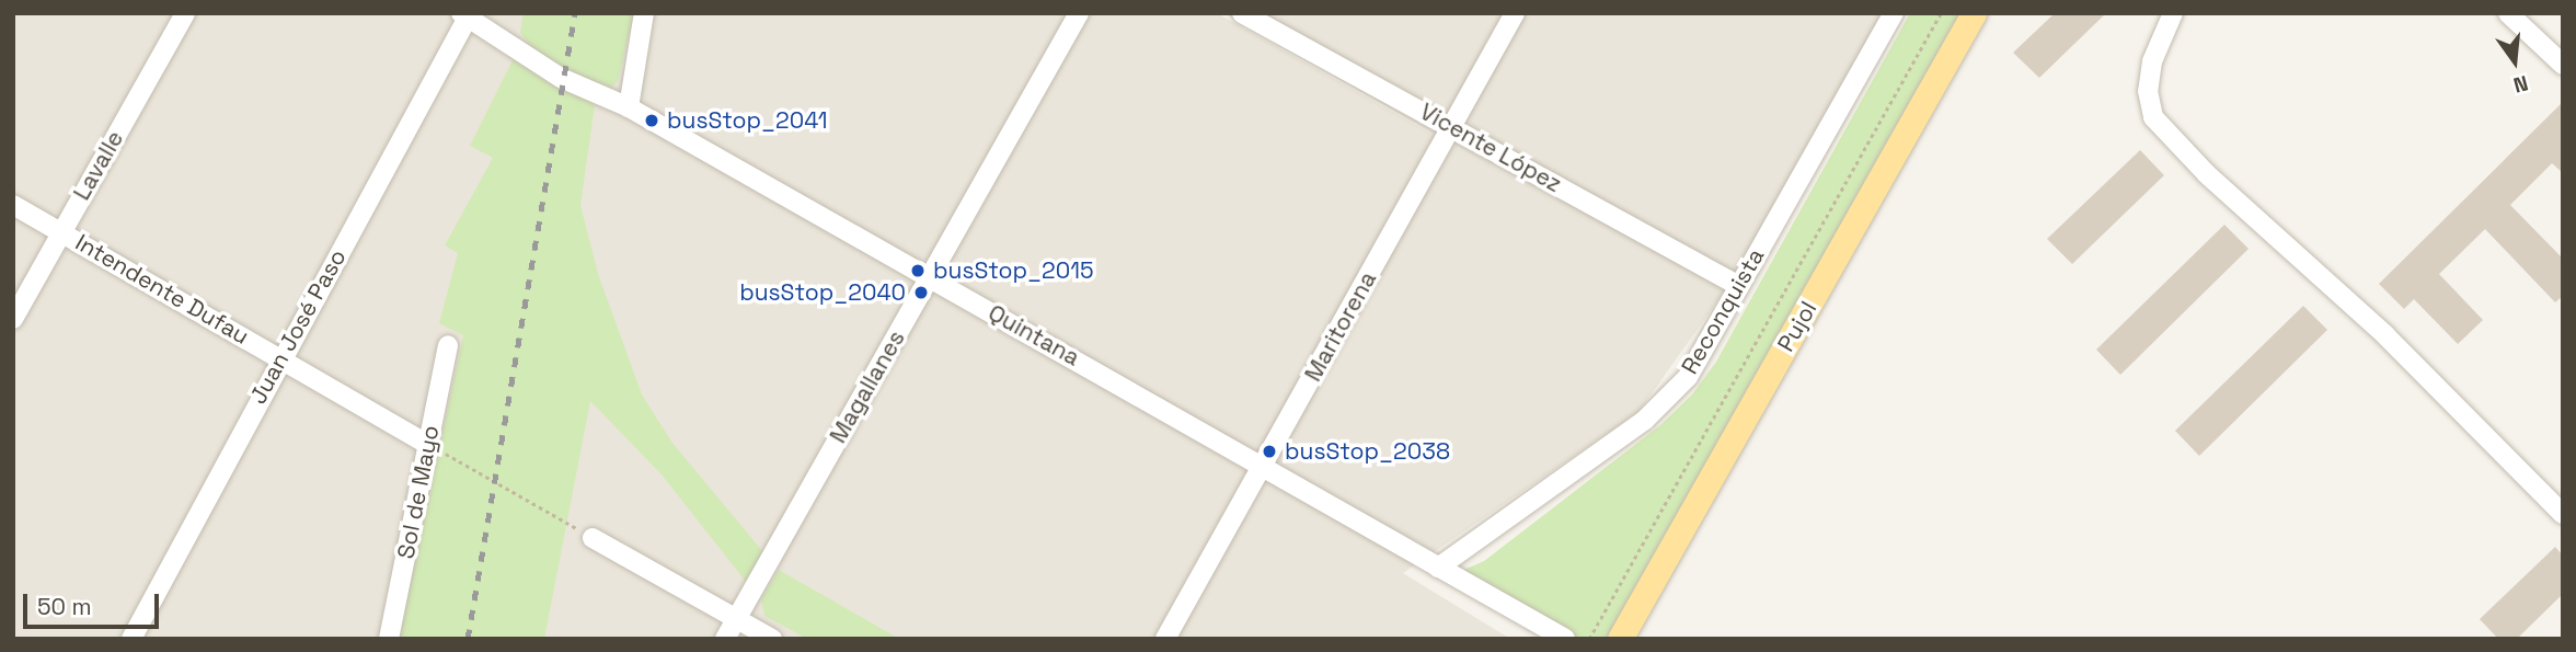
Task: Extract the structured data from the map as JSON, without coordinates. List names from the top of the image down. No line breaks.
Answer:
{"streets":{"main road":["Pujol"],"street":["Vicente López","Lavalle","Intendente Dufau","Reconquista","Juan José Paso","Maritorena","Quintana","Magallanes","Sol de Mayo"]},"crossings":[["Vicente López","Reconquista"],["Vicente López","Maritorena"],["Lavalle","Intendente Dufau"],["Intendente Dufau","Juan José Paso"],["Intendente Dufau","Sol de Mayo"],["Reconquista","Quintana"],["Juan José Paso","Quintana"],["Maritorena","Quintana"],["Quintana","Magallanes"]],"places":["busStop_2041","busStop_2015","busStop_2040","busStop_2038"],"scale_bar":"50 m","north":"bottom"}
